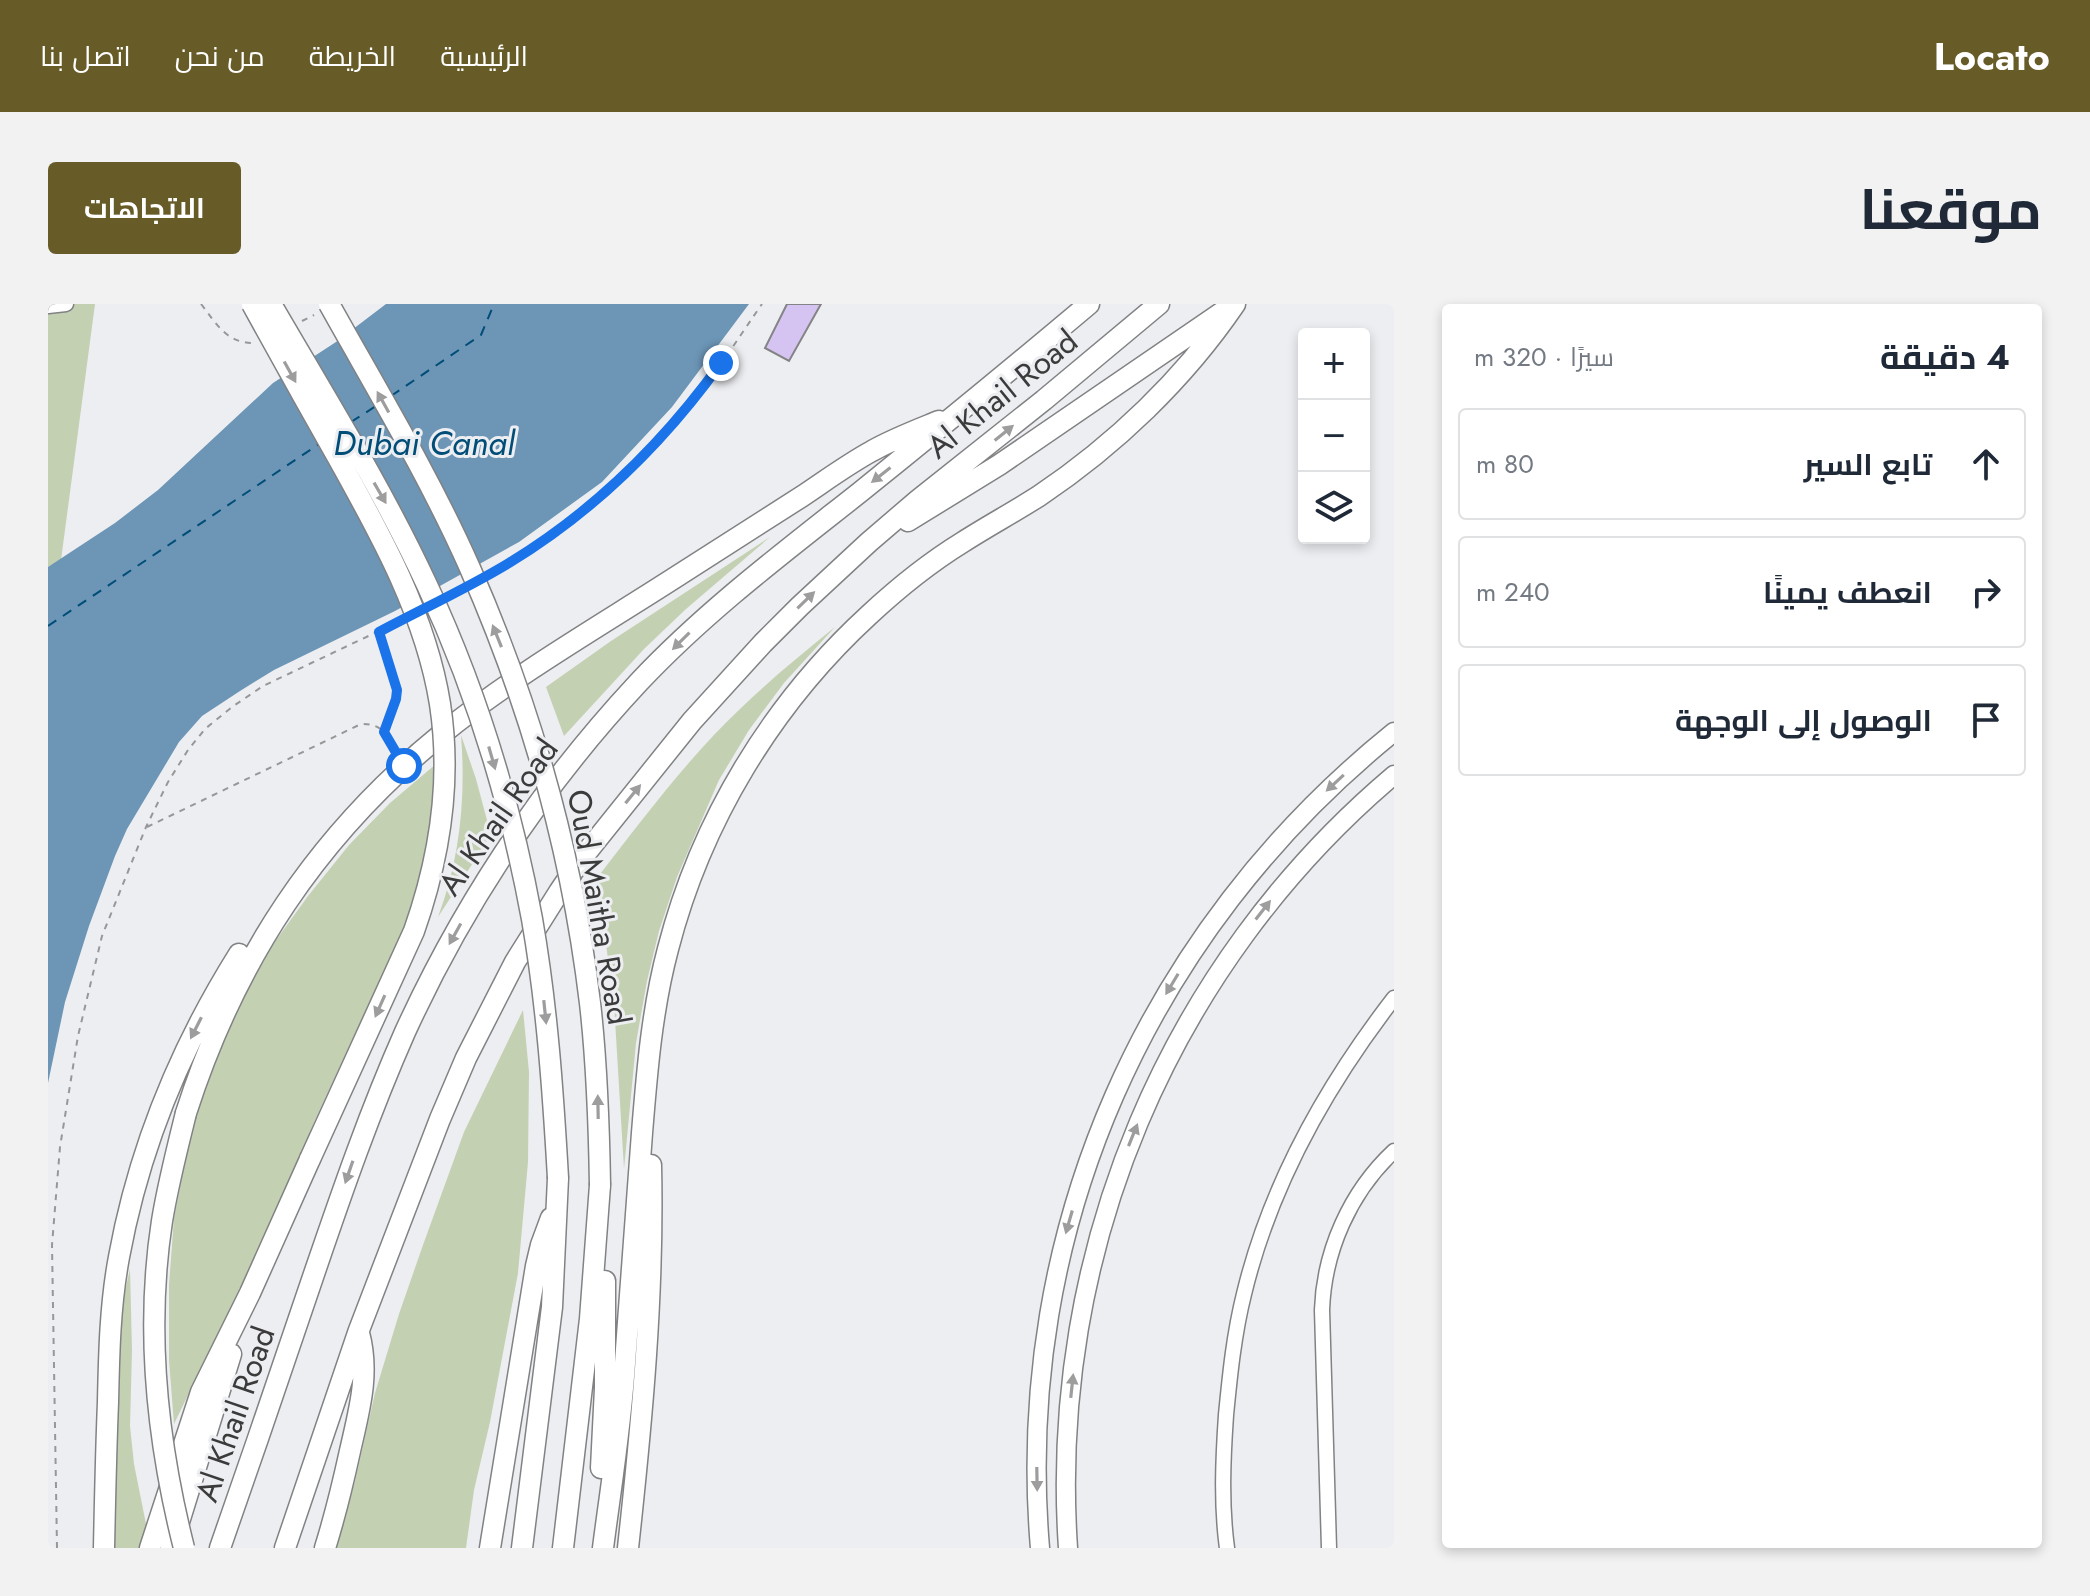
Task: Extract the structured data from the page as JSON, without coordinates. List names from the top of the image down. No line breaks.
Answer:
{"streets":{"highway":["Al Khail Road","Oud Maitha Road"]},"water":["Dubai Canal"],"page":{"header":"Locato","nav":["الرئيسية","الخريطة","من نحن","اتصل بنا"],"title":"موقعنا","buttons":"الاتجاهات","heading":["4 دقيقة","سيرًا · 320 m"],"map_buttons":["+","−"],"list":[["تابع السير","80 m"],["انعطف يمينًا","240 m"],"الوصول إلى الوجهة"]}}
